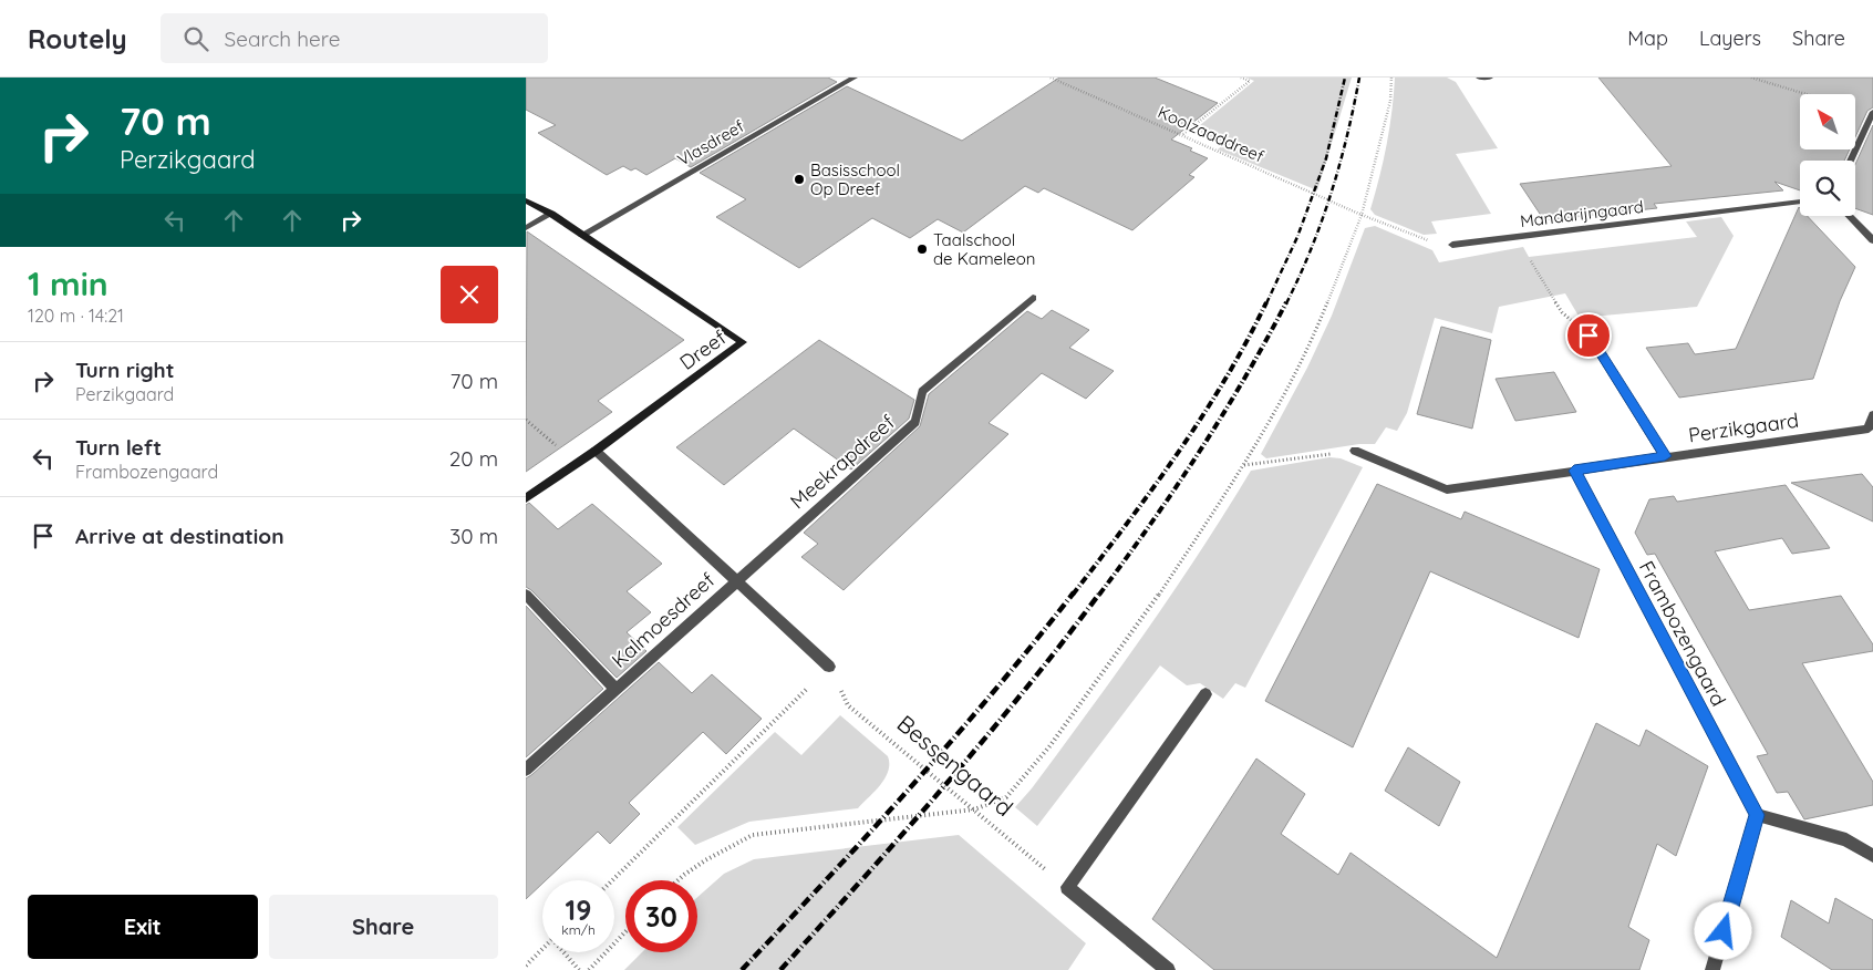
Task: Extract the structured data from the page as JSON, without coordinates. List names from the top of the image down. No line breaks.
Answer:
{"streets":{"street":["Vlasdreef","Mandarijngaard","Dreef","Perzikgaard","Meekrapdreef","Kalmoesdreef","Frambozengaard"],"path":["Koolzaaddreef","Bessengaard"]},"crossings":[["Vlasdreef","Dreef"],["Perzikgaard","Frambozengaard"],["Meekrapdreef","Kalmoesdreef"]],"places":["Basisschool Op Dreef","Taalschool de Kameleon"],"north":"top left","page":{"header":"Routely","search":"Search here","nav":["Map","Layers","Share"],"turn":["70 m","Perzikgaard"],"heading":["1 min","120 m · 14:21"],"list":[{"name":"Turn right","note":"Perzikgaard","value":"70 m"},{"name":"Turn left","note":"Frambozengaard","value":"20 m"},{"name":"Arrive at destination","value":"30 m"}],"speed":"19 km/h","limit":"30","buttons":["Exit","Share"]}}
